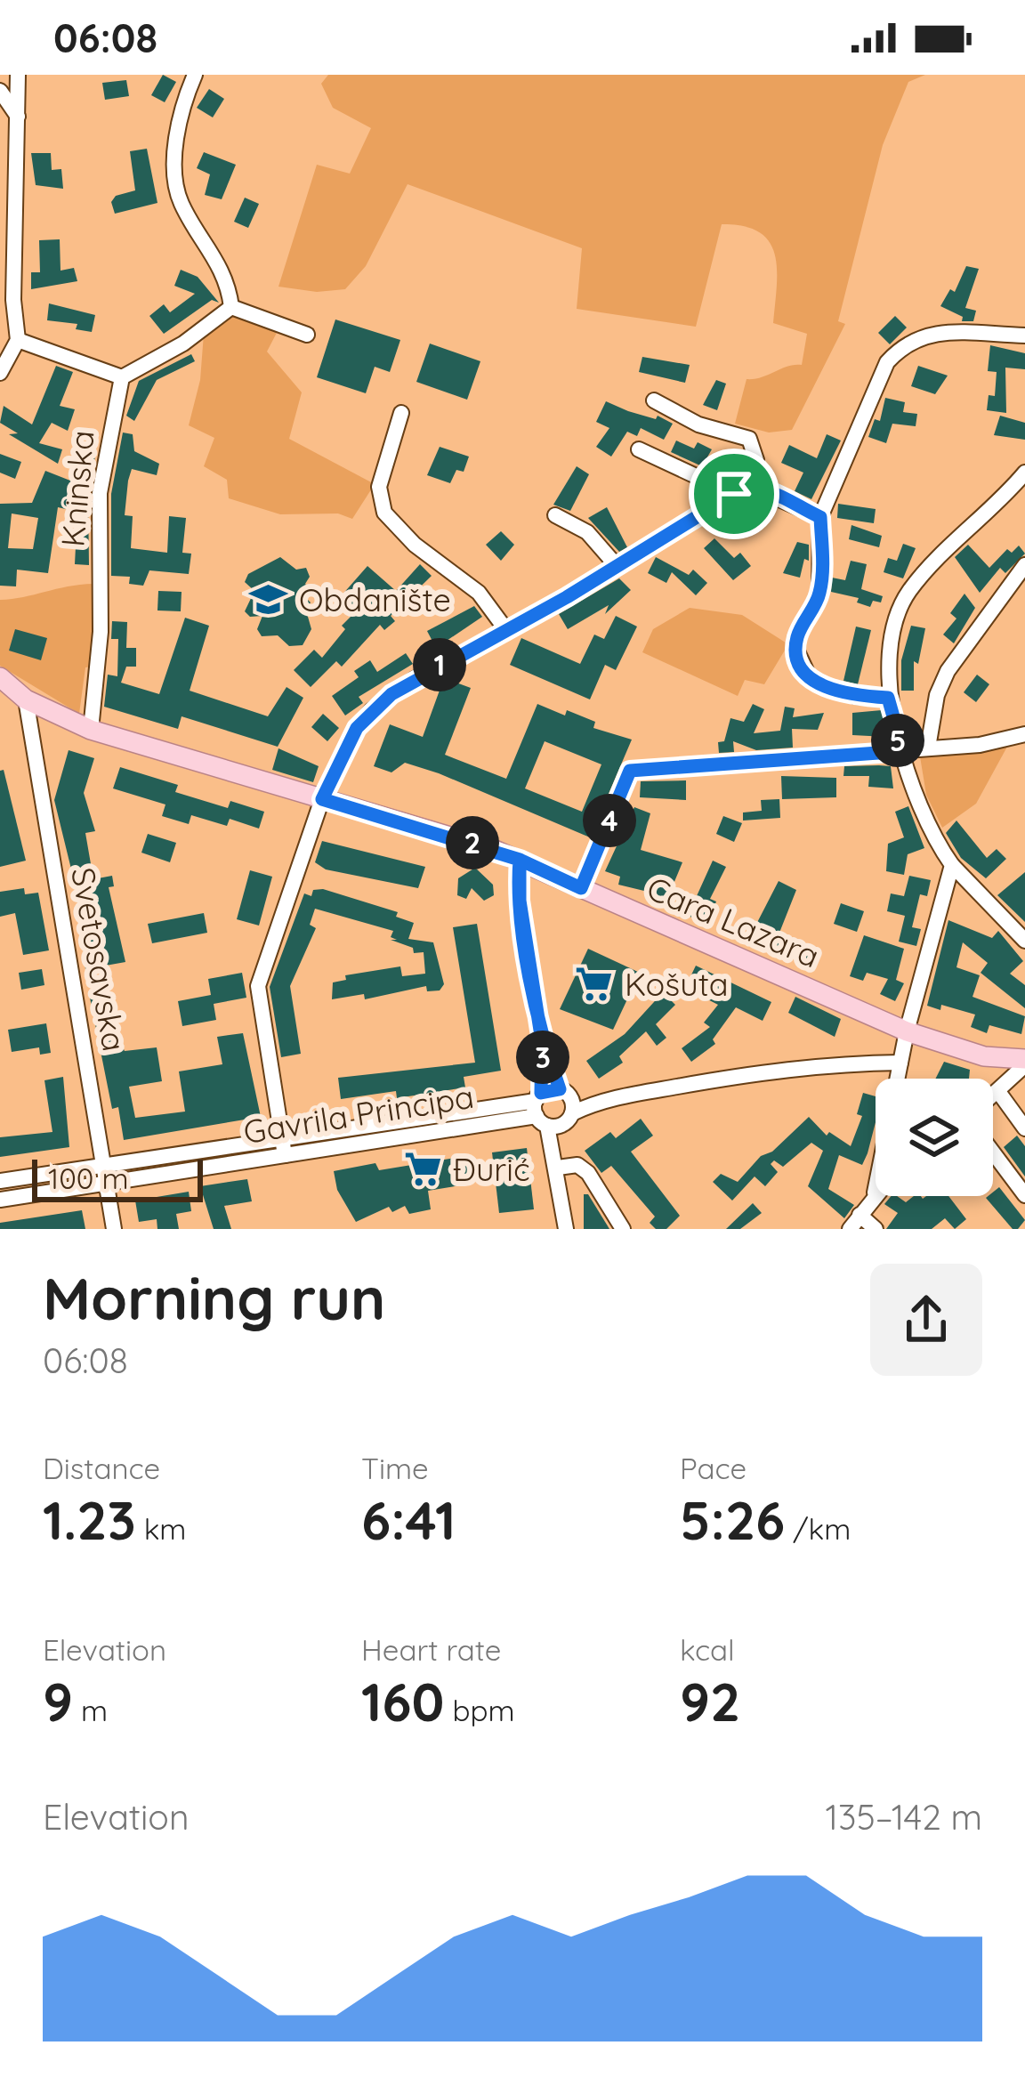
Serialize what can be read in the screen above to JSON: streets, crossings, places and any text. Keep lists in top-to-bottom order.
{
  "streets": {
    "main road": ["Cara Lazara"],
    "street": ["Kninska", "Svetosavska", "Gavrila Principa"]
  },
  "crossings": [
    ["Kninska", "Cara Lazara"],
    ["Cara Lazara", "Svetosavska"],
    ["Svetosavska", "Gavrila Principa"]
  ],
  "places": {
    "school or university": ["Obdanište"],
    "supermarket": ["Košuta", "Đurić"]
  },
  "scale_bar": "100 m",
  "page": {
    "status": "06:08",
    "pins": [
      "1",
      "5",
      "4",
      "2",
      "3"
    ],
    "scale": "100 m",
    "heading": ["Morning run", "06:08"],
    "stats": [
      ["Distance", "1.23 km"],
      ["Time", "6:41"],
      ["Pace", "5:26 /km"],
      ["Elevation", "9 m"],
      ["Heart rate", "160 bpm"],
      ["kcal", "92"]
    ],
    "chart": ["Elevation", "135–142 m"]
  }
}
